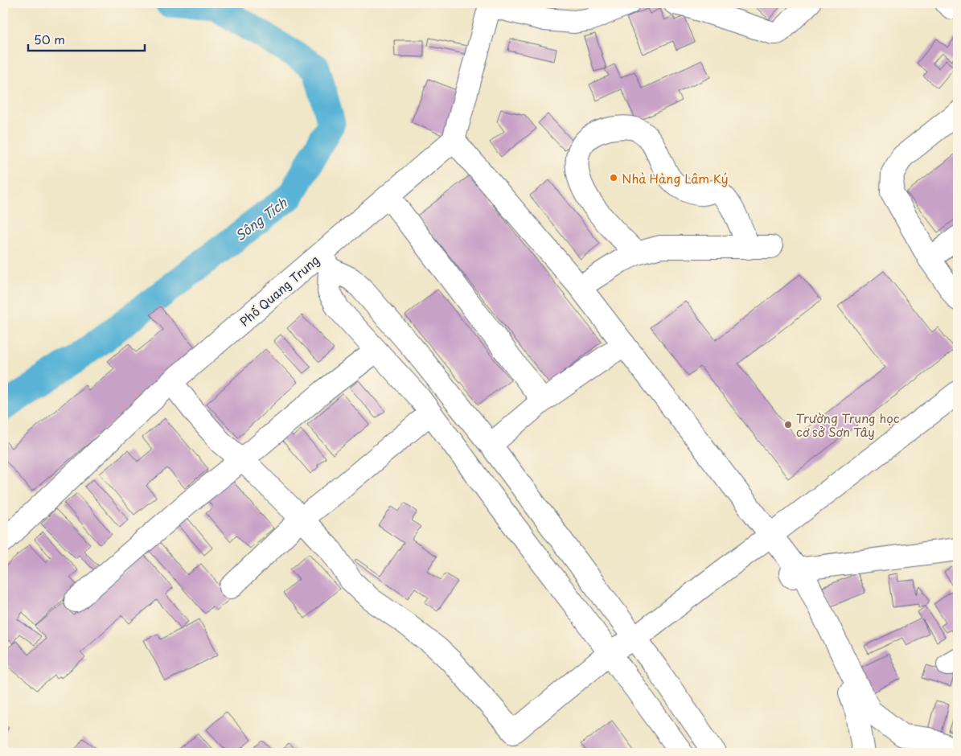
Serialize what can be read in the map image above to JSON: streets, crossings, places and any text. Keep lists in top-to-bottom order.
{
  "streets": {
    "street": ["Phố Quang Trung"]
  },
  "water": ["Sông Tích"],
  "places": ["Nhà Hàng Lâm Ký", "Trường Trung học cơ sở Sơn Tây"],
  "scale_bar": "50 m"
}
